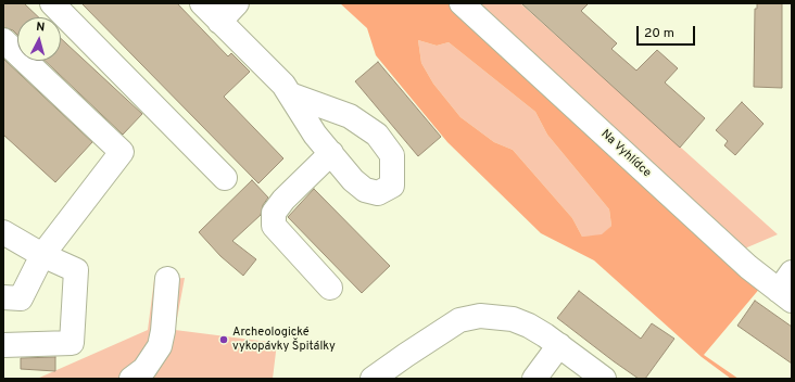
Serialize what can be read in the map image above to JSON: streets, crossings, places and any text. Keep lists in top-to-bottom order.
{
  "streets": {
    "street": ["Na Vyhlídce"]
  },
  "places": ["Archeologické vykopávky Špitálky"],
  "scale_bar": "20 m",
  "north": "top"
}
